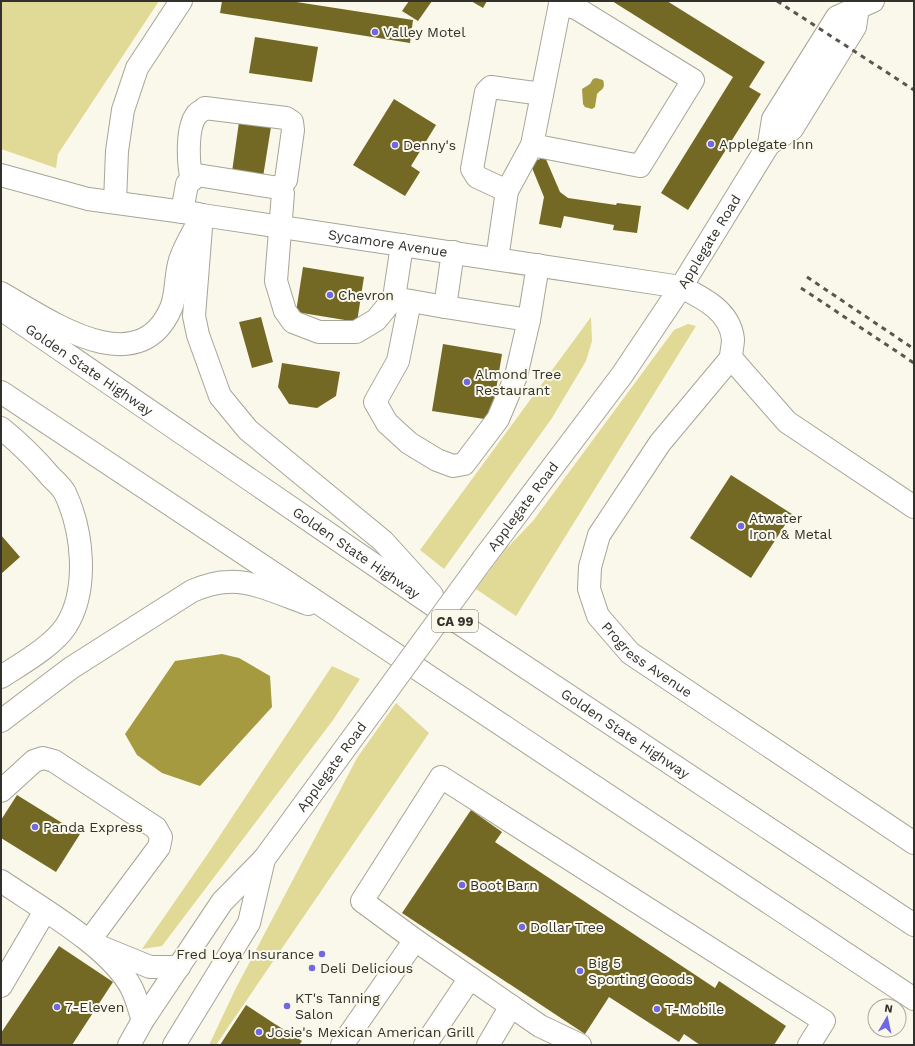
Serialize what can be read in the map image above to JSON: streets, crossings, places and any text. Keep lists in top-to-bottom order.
{
  "streets": {
    "main road": [
      "Applegate Road",
      "Sycamore Avenue",
      "Golden State Highway",
      "CA 99",
      "Progress Avenue"
    ]
  },
  "crossings": [
    ["Applegate Road", "Sycamore Avenue"],
    ["Sycamore Avenue", "Progress Avenue"]
  ],
  "places": [
    "Valley Motel",
    "Applegate Inn",
    "Denny's",
    "Chevron",
    "Almond Tree Restaurant",
    "Atwater Iron & Metal",
    "Panda Express",
    "Boot Barn",
    "Dollar Tree",
    "Fred Loya Insurance",
    "Deli Delicious",
    "Big 5 Sporting Goods",
    "KT's Tanning Salon",
    "7-Eleven",
    "T-Mobile",
    "Josie's Mexican American Grill"
  ],
  "north": "top"
}
